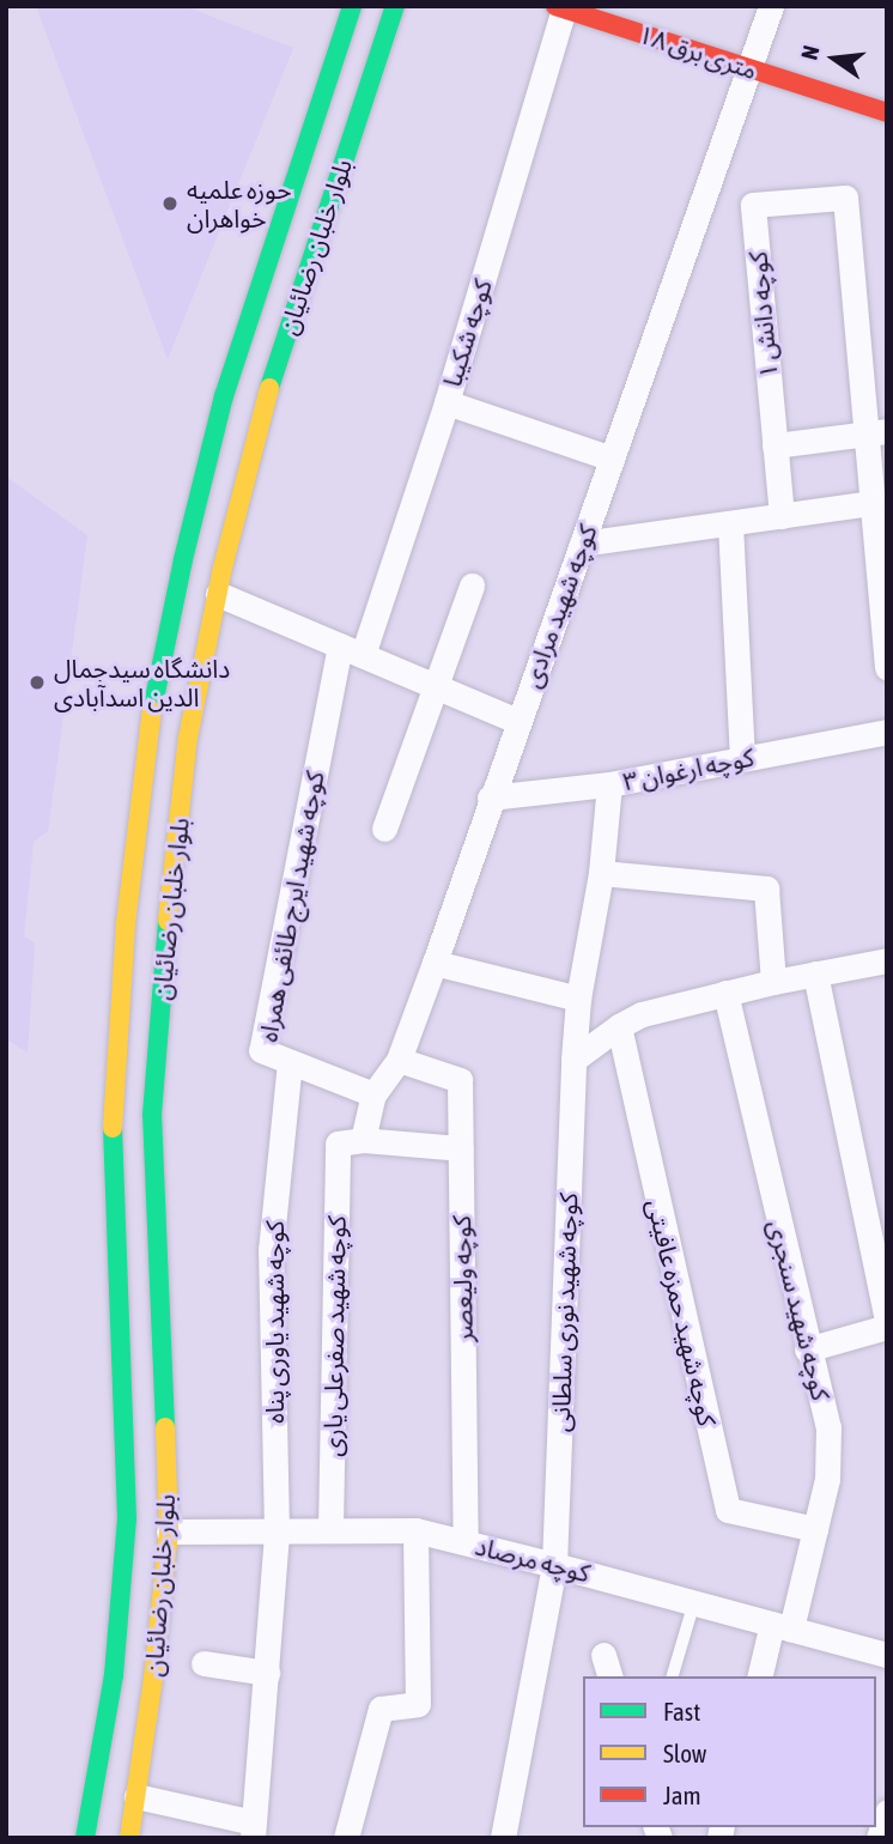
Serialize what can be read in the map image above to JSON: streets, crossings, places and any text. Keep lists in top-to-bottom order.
{
  "streets": {
    "main road": ["۱۸ متری برق", "بلوار خلبان رضائیان"],
    "street": [
      "کوچه دانش ۱",
      "کوچه شکیبا",
      "کوچه شهید مرادی",
      "کوچه ارغوان ۳",
      "کوچه شهید ایرج طائفی همراه",
      "کوچه ولیعصر",
      "کوچه شهید سنجری",
      "کوچه شهید نوری سلطانی",
      "کوچه شهید حمزه عافیتی",
      "کوچه شهید یاوری پناه",
      "کوچه شهید صفرعلی یاری",
      "کوچه مرصاد"
    ]
  },
  "crossings": [
    ["۱۸ متری برق", "کوچه شکیبا"],
    ["۱۸ متری برق", "کوچه شهید مرادی"],
    ["بلوار خلبان رضائیان", "کوچه مرصاد"],
    ["کوچه شکیبا", "کوچه شهید ایرج طائفی همراه"],
    ["کوچه شهید مرادی", "کوچه ارغوان ۳"],
    ["کوچه شهید مرادی", "کوچه شهید ایرج طائفی همراه"],
    ["کوچه شهید مرادی", "کوچه ولیعصر"],
    ["کوچه شهید مرادی", "کوچه شهید صفرعلی یاری"],
    ["کوچه ارغوان ۳", "کوچه شهید نوری سلطانی"],
    ["کوچه شهید ایرج طائفی همراه", "کوچه شهید یاوری پناه"],
    ["کوچه ولیعصر", "کوچه مرصاد"],
    ["کوچه شهید سنجری", "کوچه شهید حمزه عافیتی"],
    ["کوچه شهید سنجری", "کوچه مرصاد"],
    ["کوچه شهید نوری سلطانی", "کوچه مرصاد"],
    ["کوچه شهید یاوری پناه", "کوچه مرصاد"],
    ["کوچه شهید صفرعلی یاری", "کوچه مرصاد"]
  ],
  "places": ["حوزه علمیه خواهران", "دانشگاه سیدجمال الدین اسدآبادی"],
  "legend": ["Fast", "Slow", "Jam"],
  "north": "left"
}
